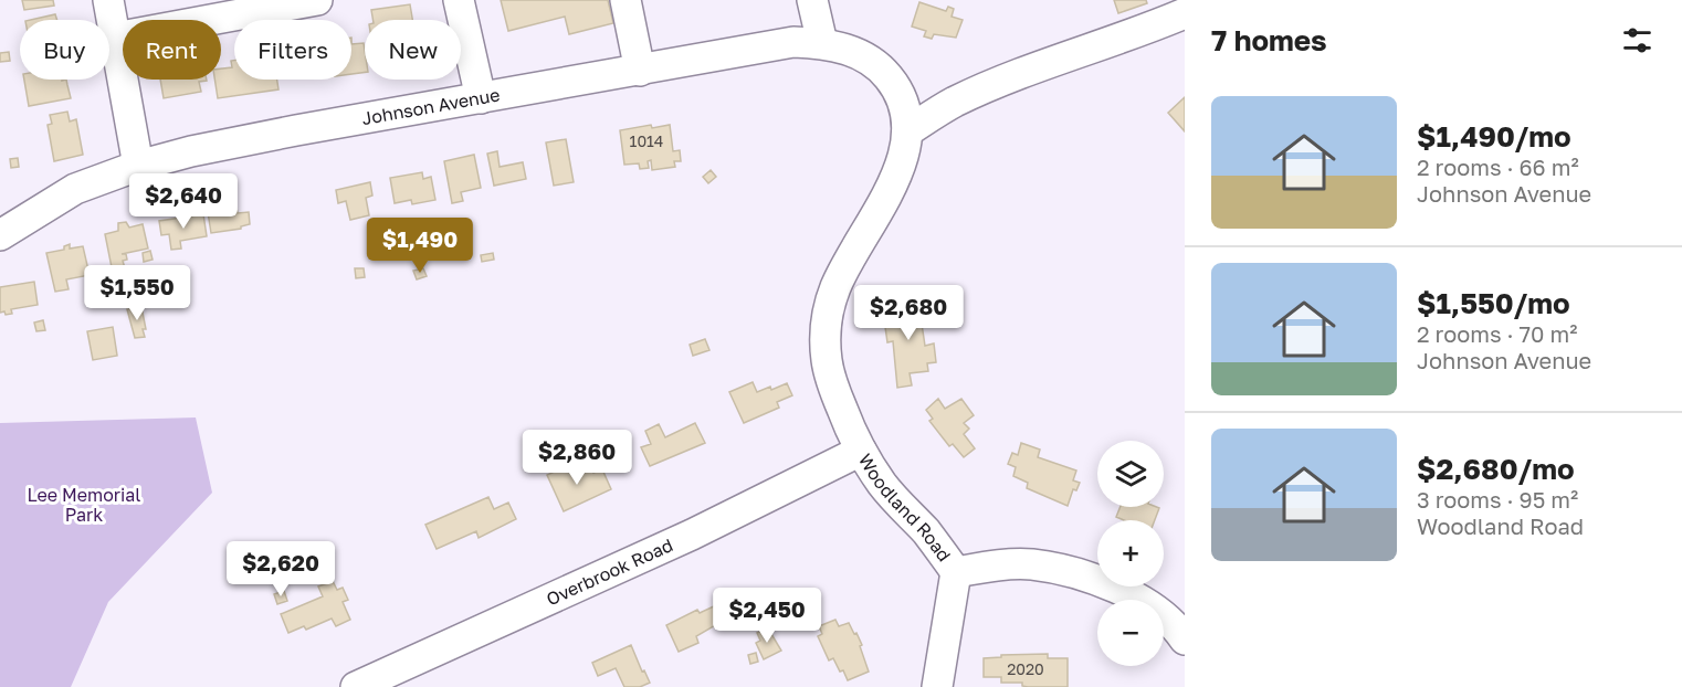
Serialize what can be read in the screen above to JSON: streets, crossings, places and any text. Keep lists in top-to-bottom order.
{
  "streets": {
    "street": ["Johnson Avenue", "Woodland Road", "Overbrook Road"]
  },
  "crossings": [
    ["Johnson Avenue", "Woodland Road"],
    ["Woodland Road", "Overbrook Road"]
  ],
  "parks": ["Lee Memorial Park"],
  "house_numbers": ["1014", "2020"],
  "page": {
    "heading": "7 homes",
    "chip": [
      "Buy",
      "Rent",
      "Filters",
      "New"
    ],
    "list": [
      {
        "name": "$1,490/mo",
        "note": "2 rooms · 66 m² · Johnson Avenue"
      },
      {
        "name": "$1,550/mo",
        "note": "2 rooms · 70 m² · Johnson Avenue"
      },
      {
        "name": "$2,680/mo",
        "note": "3 rooms · 95 m² · Woodland Road"
      }
    ],
    "price": [
      "$2,640",
      "$1,490",
      "$1,550",
      "$2,680",
      "$2,860",
      "$2,620",
      "$2,450"
    ],
    "map_buttons": ["+", "−"]
  }
}
